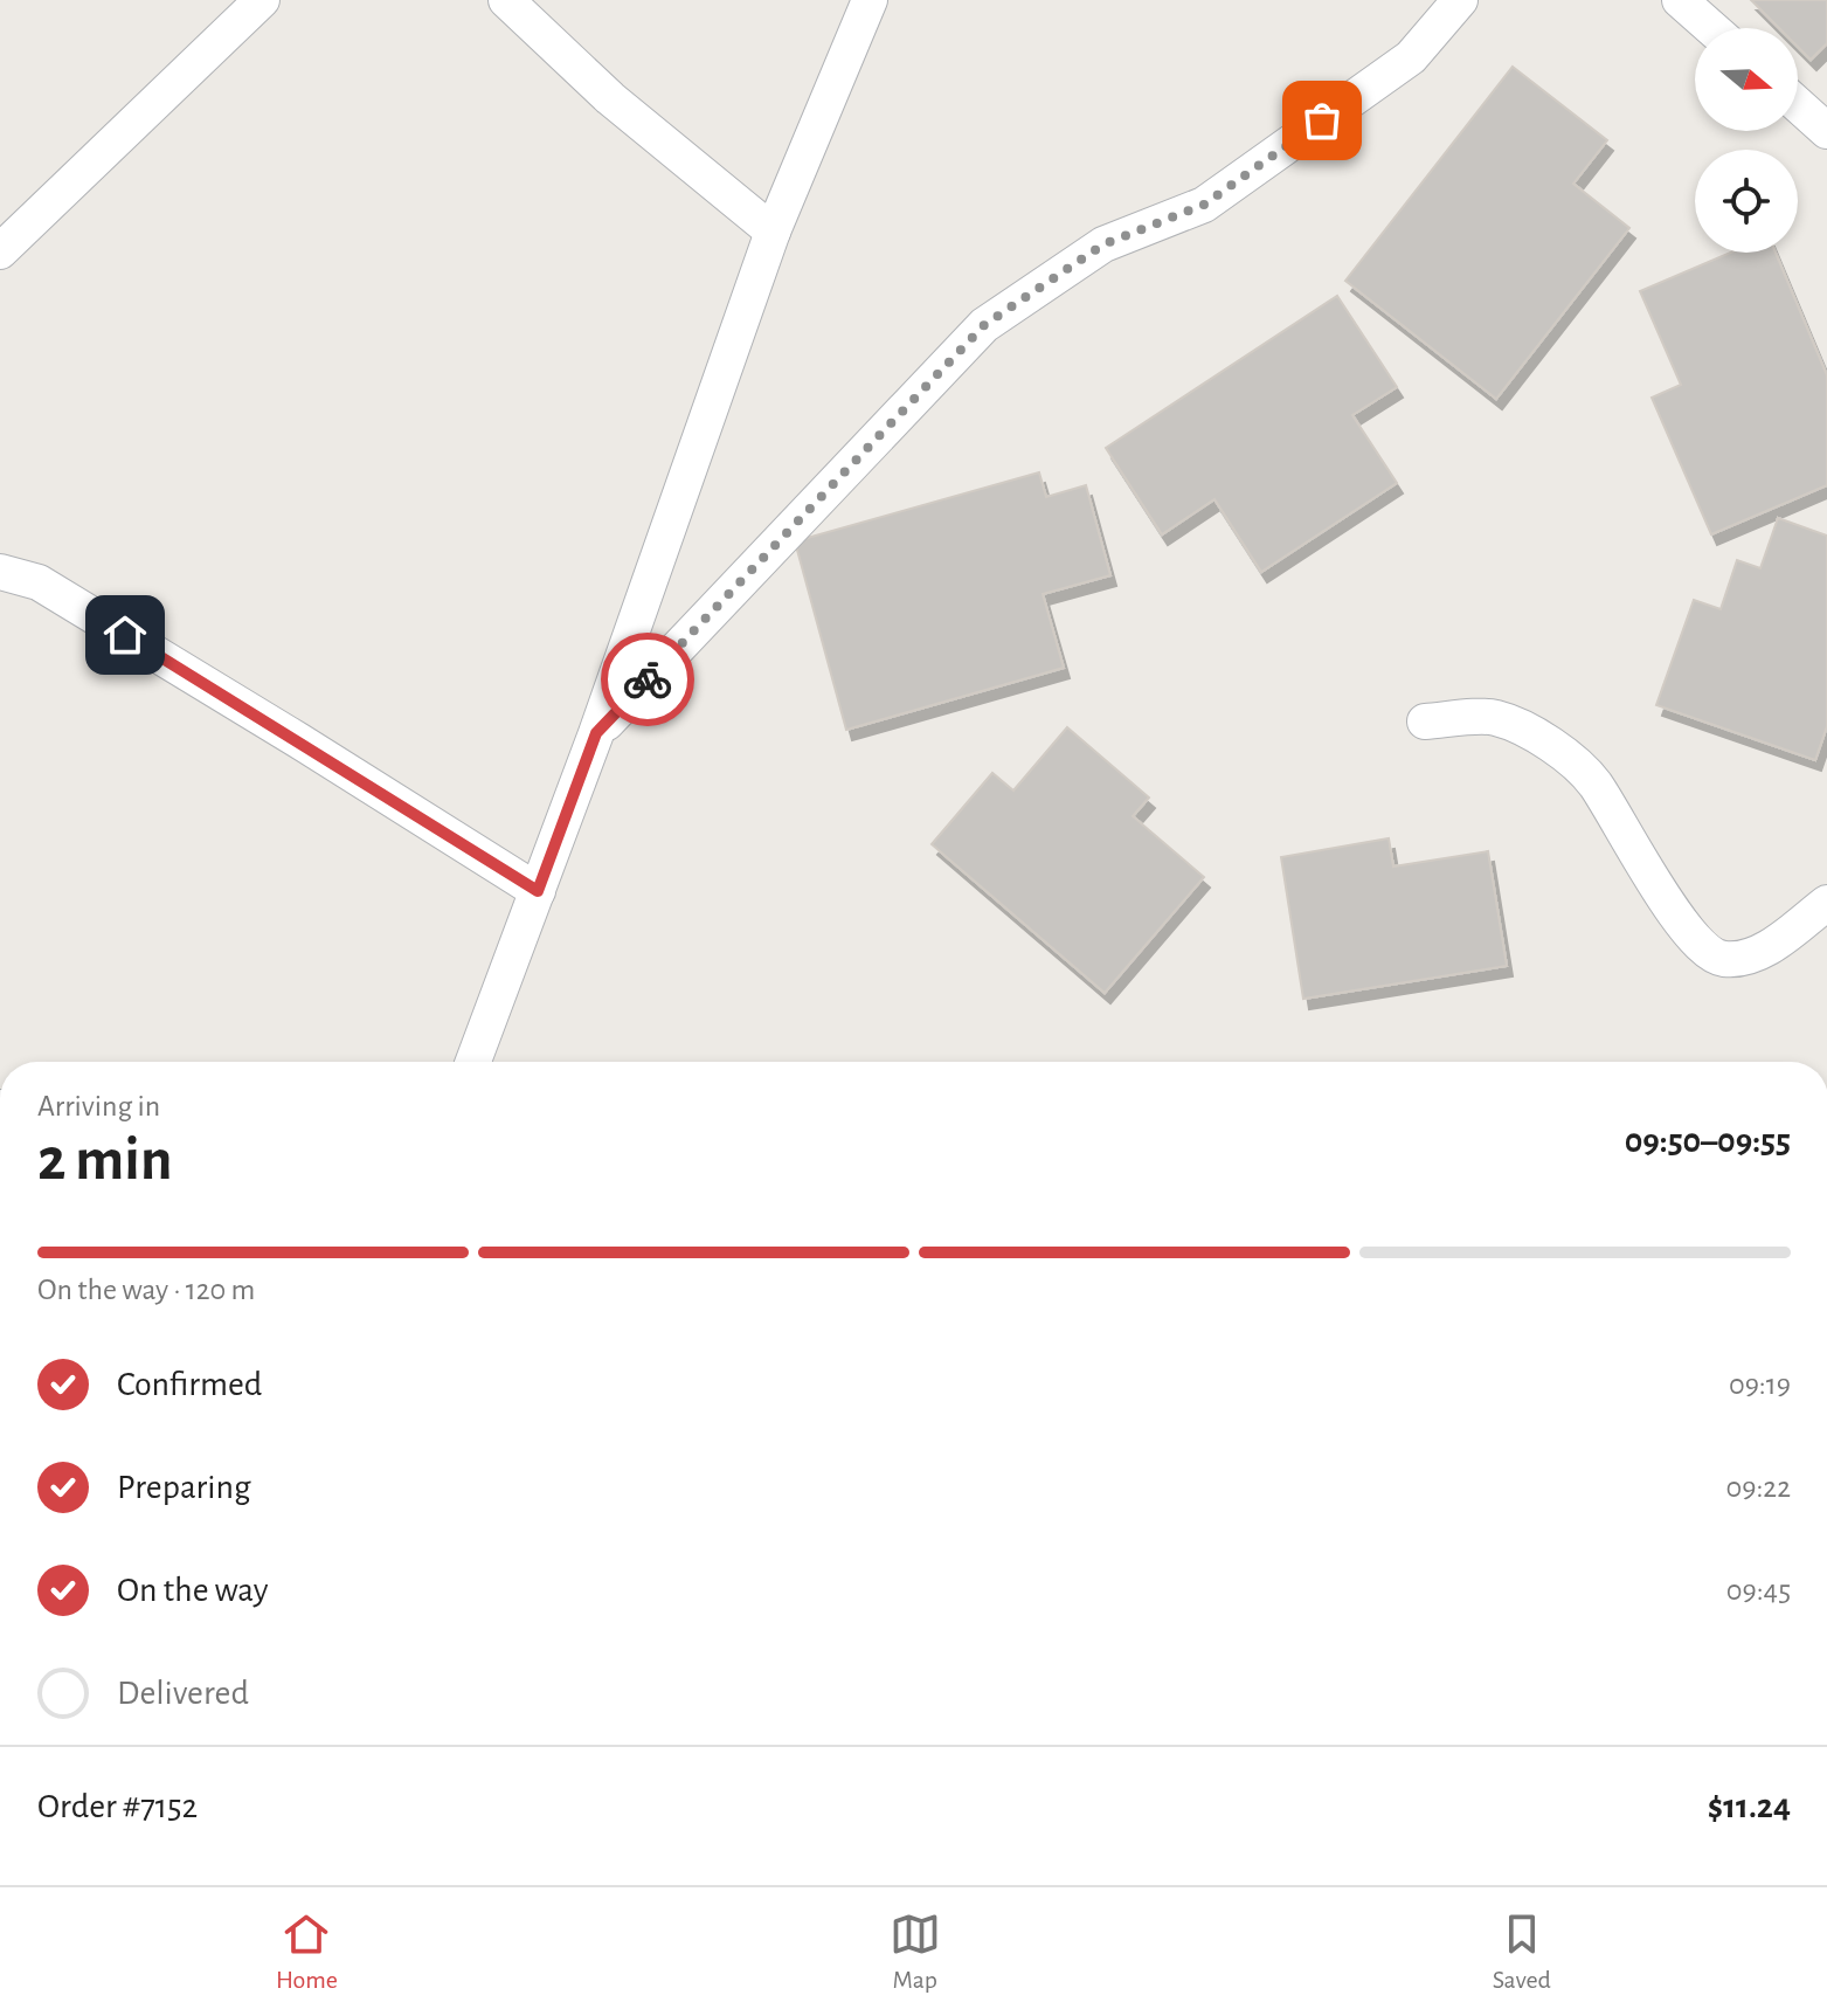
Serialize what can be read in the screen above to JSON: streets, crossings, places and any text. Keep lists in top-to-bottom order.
{
  "north": "right",
  "page": {
    "heading": ["2 min", "Arriving in", "09:50–09:55"],
    "panel": ["Order #7152", "$11.24"],
    "bar": "On the way · 120 m",
    "list": [
      ["Confirmed", "09:19"],
      ["Preparing", "09:22"],
      ["On the way", "09:45"],
      "Delivered"
    ],
    "tabs": ["Home", "Map", "Saved"]
  }
}
